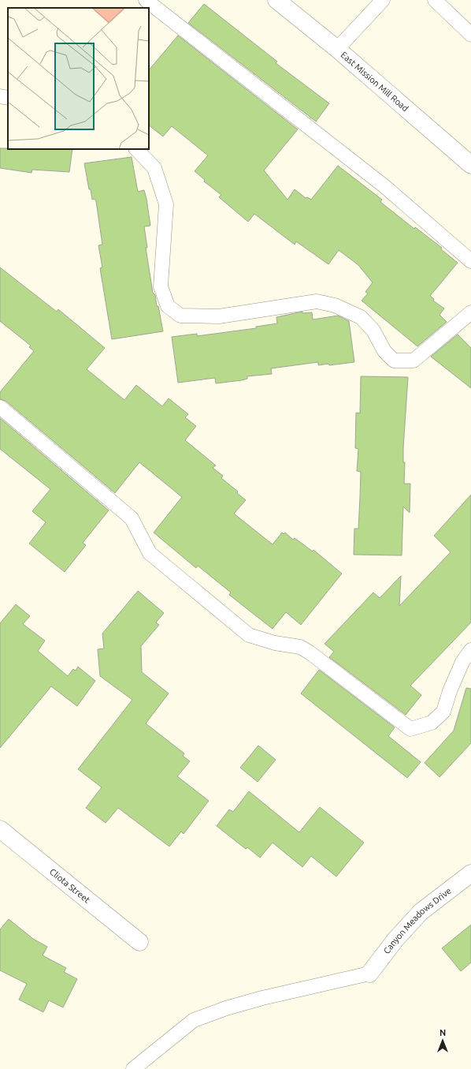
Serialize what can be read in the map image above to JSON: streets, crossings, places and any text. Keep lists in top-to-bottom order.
{
  "streets": {
    "street": ["East Mission Mill Road", "Cliota Street", "Canyon Meadows Drive"]
  },
  "north": "top"
}
